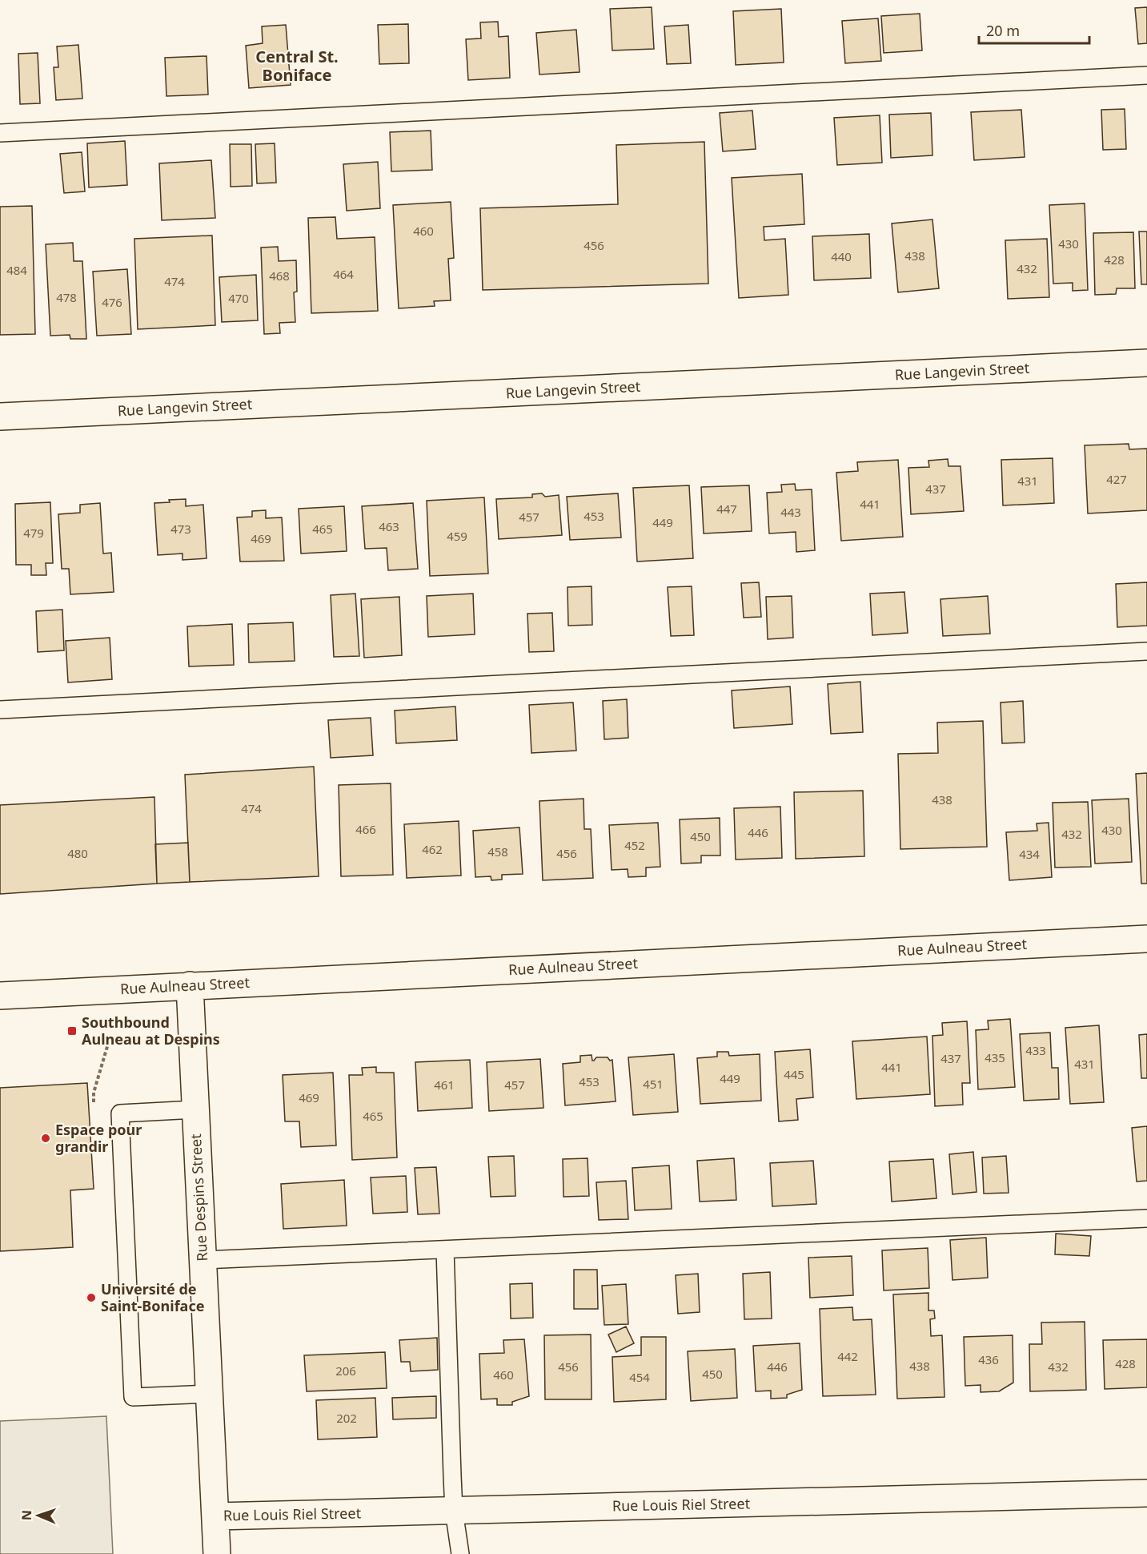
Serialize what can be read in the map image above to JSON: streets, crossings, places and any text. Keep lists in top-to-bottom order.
{
  "streets": {
    "street": [
      "Rue Langevin Street",
      "Rue Aulneau Street",
      "Rue Despins Street",
      "Rue Louis Riel Street"
    ]
  },
  "crossings": [
    ["Rue Aulneau Street", "Rue Despins Street"],
    ["Rue Despins Street", "Rue Louis Riel Street"]
  ],
  "districts": ["Central St. Boniface"],
  "places": {
    "transit": ["Southbound Aulneau at Despins"],
    "other": ["Espace pour grandir", "Université de Saint-Boniface"]
  },
  "house_numbers": [
    "460",
    "430",
    "456",
    "438",
    "440",
    "428",
    "432",
    "484",
    "464",
    "468",
    "474",
    "478",
    "470",
    "476",
    "427",
    "431",
    "437",
    "441",
    "447",
    "443",
    "453",
    "457",
    "449",
    "463",
    "473",
    "465",
    "479",
    "459",
    "469",
    "438",
    "474",
    "466",
    "430",
    "446",
    "432",
    "450",
    "452",
    "462",
    "458",
    "480",
    "456",
    "434",
    "433",
    "435",
    "437",
    "431",
    "441",
    "445",
    "449",
    "453",
    "451",
    "461",
    "457",
    "469",
    "465",
    "442",
    "436",
    "428",
    "438",
    "456",
    "446",
    "432",
    "206",
    "450",
    "460",
    "454",
    "202"
  ],
  "scale_bar": "20 m",
  "north": "left"
}
